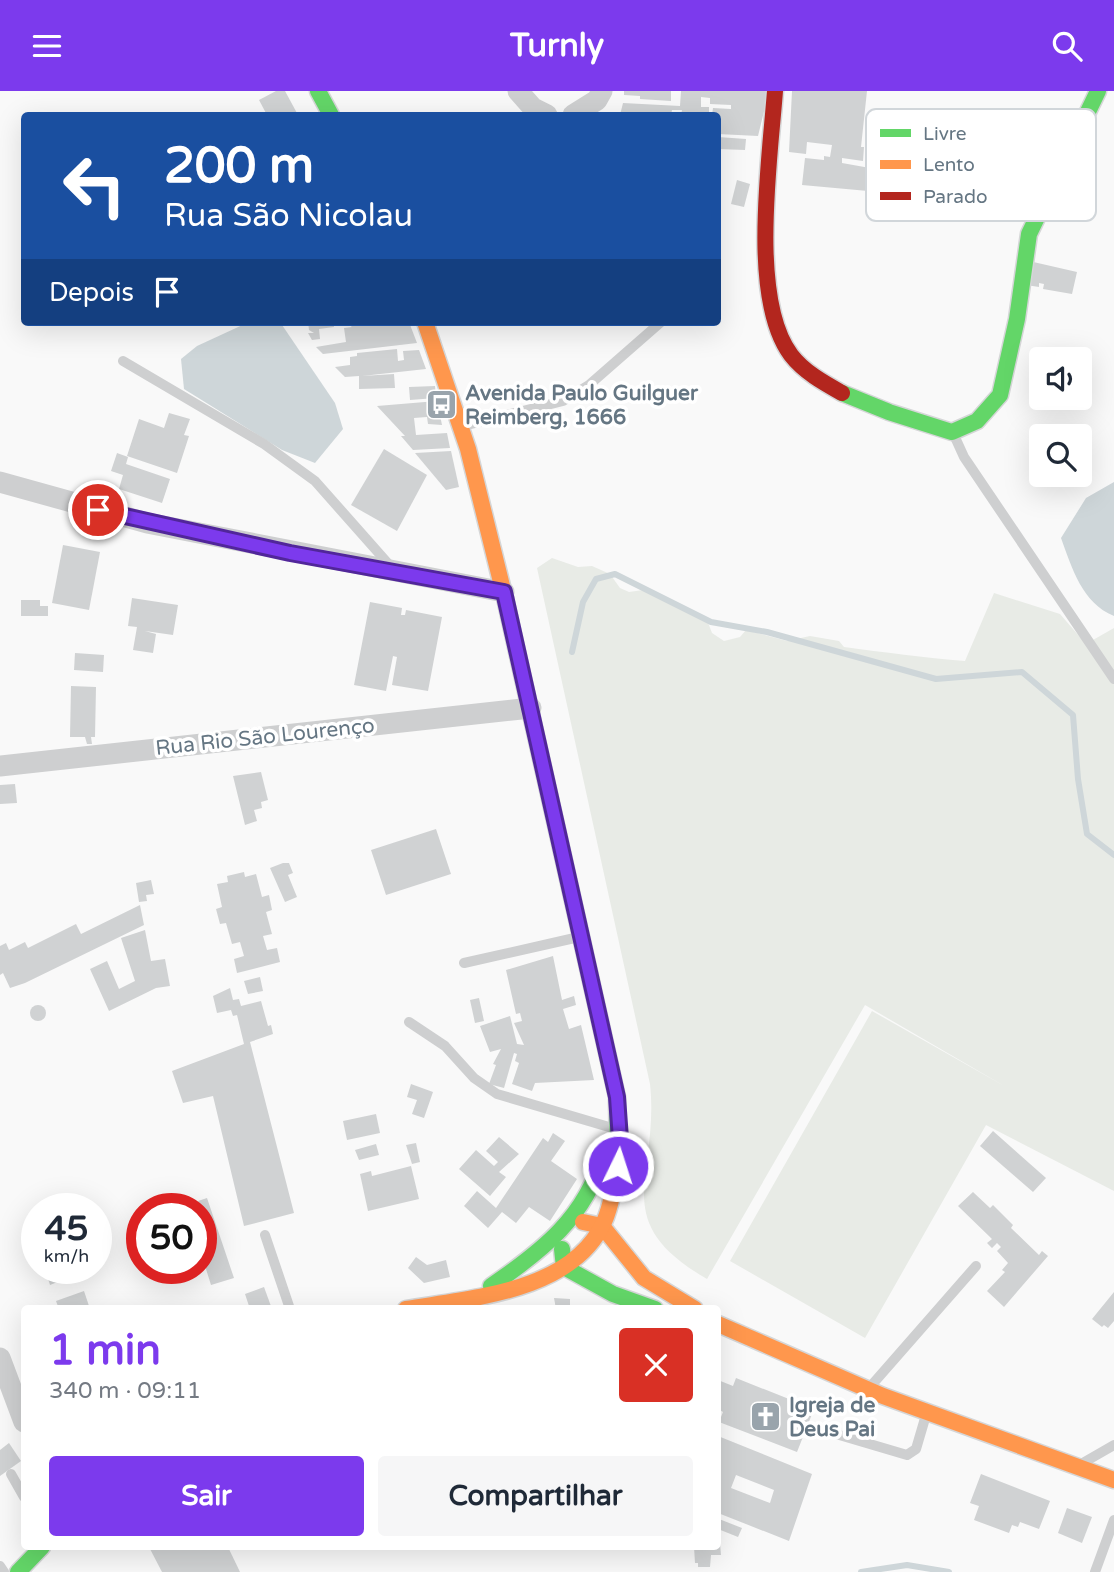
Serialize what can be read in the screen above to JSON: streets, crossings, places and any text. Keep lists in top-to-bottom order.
{
  "streets": {
    "street": ["Rua Rio São Lourenço"]
  },
  "places": {
    "bus stop": ["Avenida Paulo Guilguer Reimberg, 1666"],
    "church": ["Igreja de Deus Pai"]
  },
  "legend": ["Livre", "Lento", "Parado"],
  "page": {
    "header": "Turnly",
    "turn": ["200 m", "Rua São Nicolau"],
    "then": "Depois",
    "speed": "45 km/h",
    "limit": "50",
    "heading": ["1 min", "340 m · 09:11"],
    "buttons": ["Sair", "Compartilhar"]
  }
}
